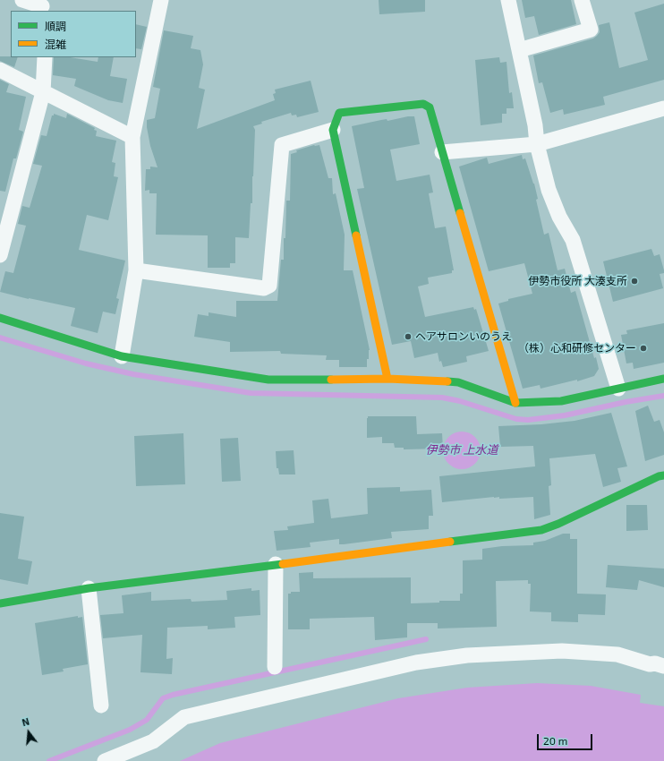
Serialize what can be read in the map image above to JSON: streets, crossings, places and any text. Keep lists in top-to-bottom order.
{
  "water": ["伊勢市 上水道"],
  "places": ["伊勢市役所 大湊支所", "ヘアサロンいのうえ", "（株）心和研修センター"],
  "legend": ["順調", "混雑"],
  "scale_bar": "20 m",
  "north": "top"
}
